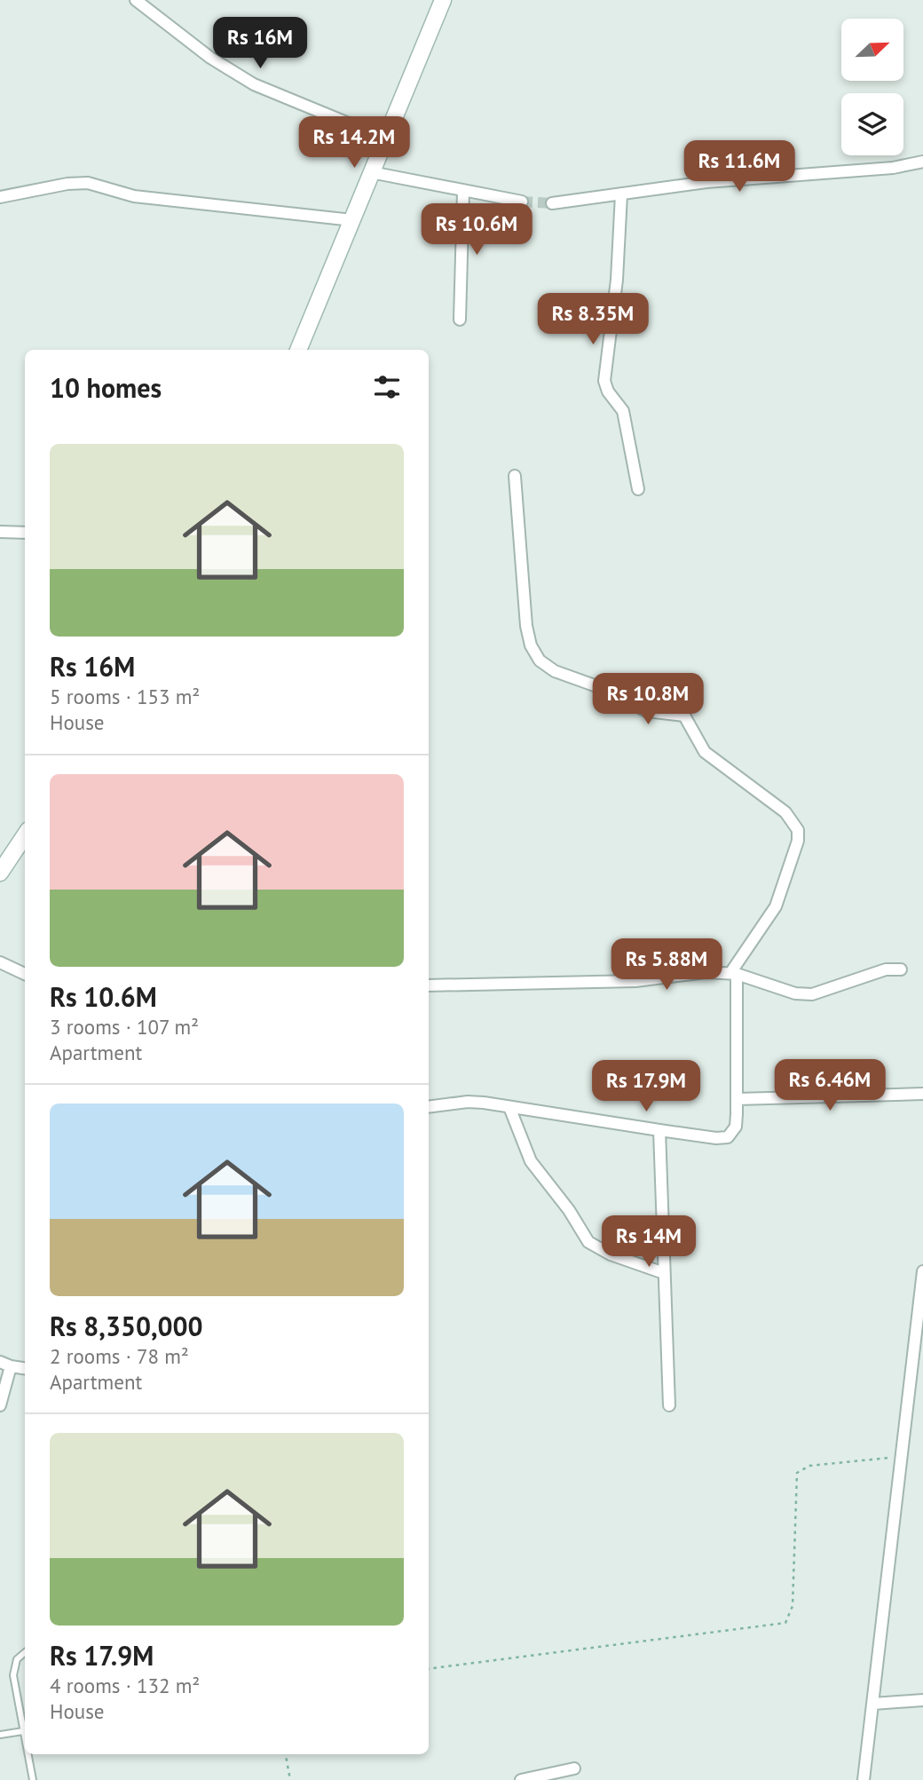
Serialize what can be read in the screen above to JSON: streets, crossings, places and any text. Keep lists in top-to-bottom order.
{
  "north": "top right",
  "page": {
    "price": [
      "Rs 16M",
      "Rs 14.2M",
      "Rs 11.6M",
      "Rs 10.6M",
      "Rs 8.35M",
      "Rs 10.8M",
      "Rs 5.88M",
      "Rs 6.46M",
      "Rs 17.9M",
      "Rs 14M"
    ],
    "heading": "10 homes",
    "list": [
      {
        "name": "Rs 16M",
        "note": "5 rooms · 153 m² · House"
      },
      {
        "name": "Rs 10.6M",
        "note": "3 rooms · 107 m² · Apartment"
      },
      {
        "name": "Rs 8,350,000",
        "note": "2 rooms · 78 m² · Apartment"
      },
      {
        "name": "Rs 17.9M",
        "note": "4 rooms · 132 m² · House"
      }
    ]
  }
}
